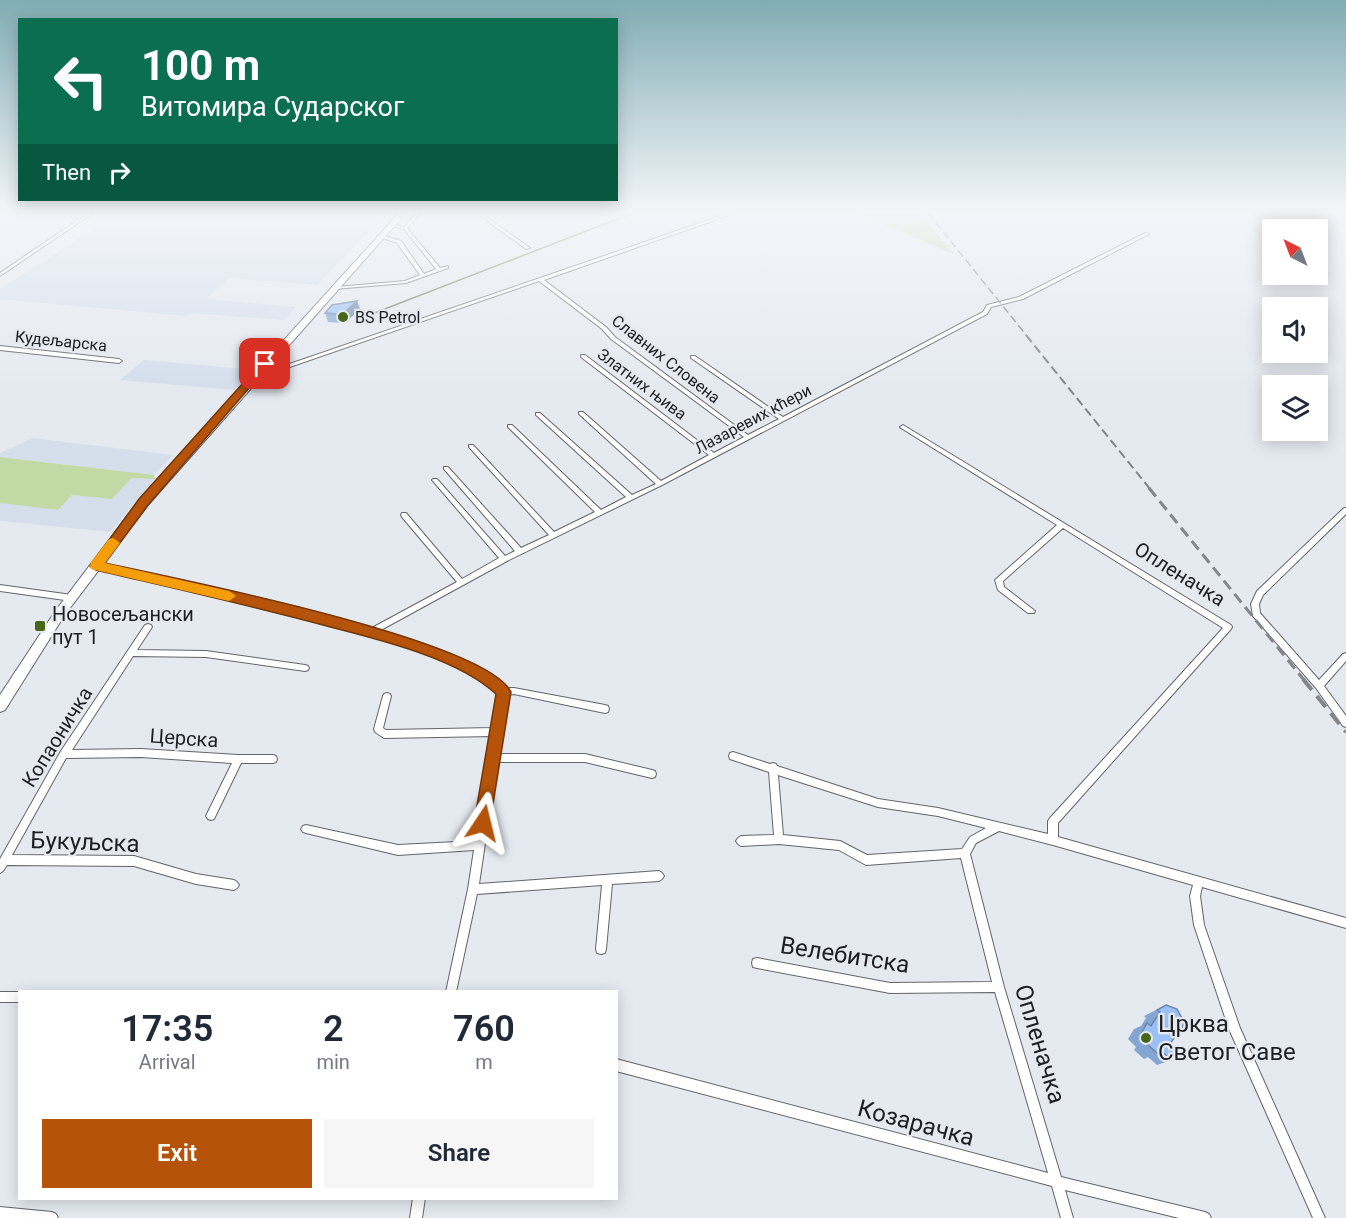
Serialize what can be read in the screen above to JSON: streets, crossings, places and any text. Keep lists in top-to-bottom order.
{
  "streets": {
    "street": [
      "Кудељарска",
      "Славних Словена",
      "Златних њива",
      "Лазаревих кћери",
      "Опленачка",
      "Копаоничка",
      "Церска",
      "Букуљска",
      "Велебитска",
      "Козарачка"
    ]
  },
  "crossings": [
    ["Славних Словена", "Лазаревих кћери"],
    ["Златних њива", "Лазаревих кћери"],
    ["Опленачка", "Велебитска"],
    ["Опленачка", "Козарачка"],
    ["Копаоничка", "Церска"],
    ["Копаоничка", "Букуљска"]
  ],
  "places": {
    "other": ["BS Petrol", "Црква Светог Саве"],
    "transit": ["Новосељански пут 1"]
  },
  "north": "top left",
  "page": {
    "turn": ["100 m", "Витомира Сударског"],
    "then": "Then",
    "eta": [
      "17:35",
      "Arrival",
      "2",
      "min",
      "760",
      "m"
    ],
    "buttons": ["Exit", "Share"]
  }
}
